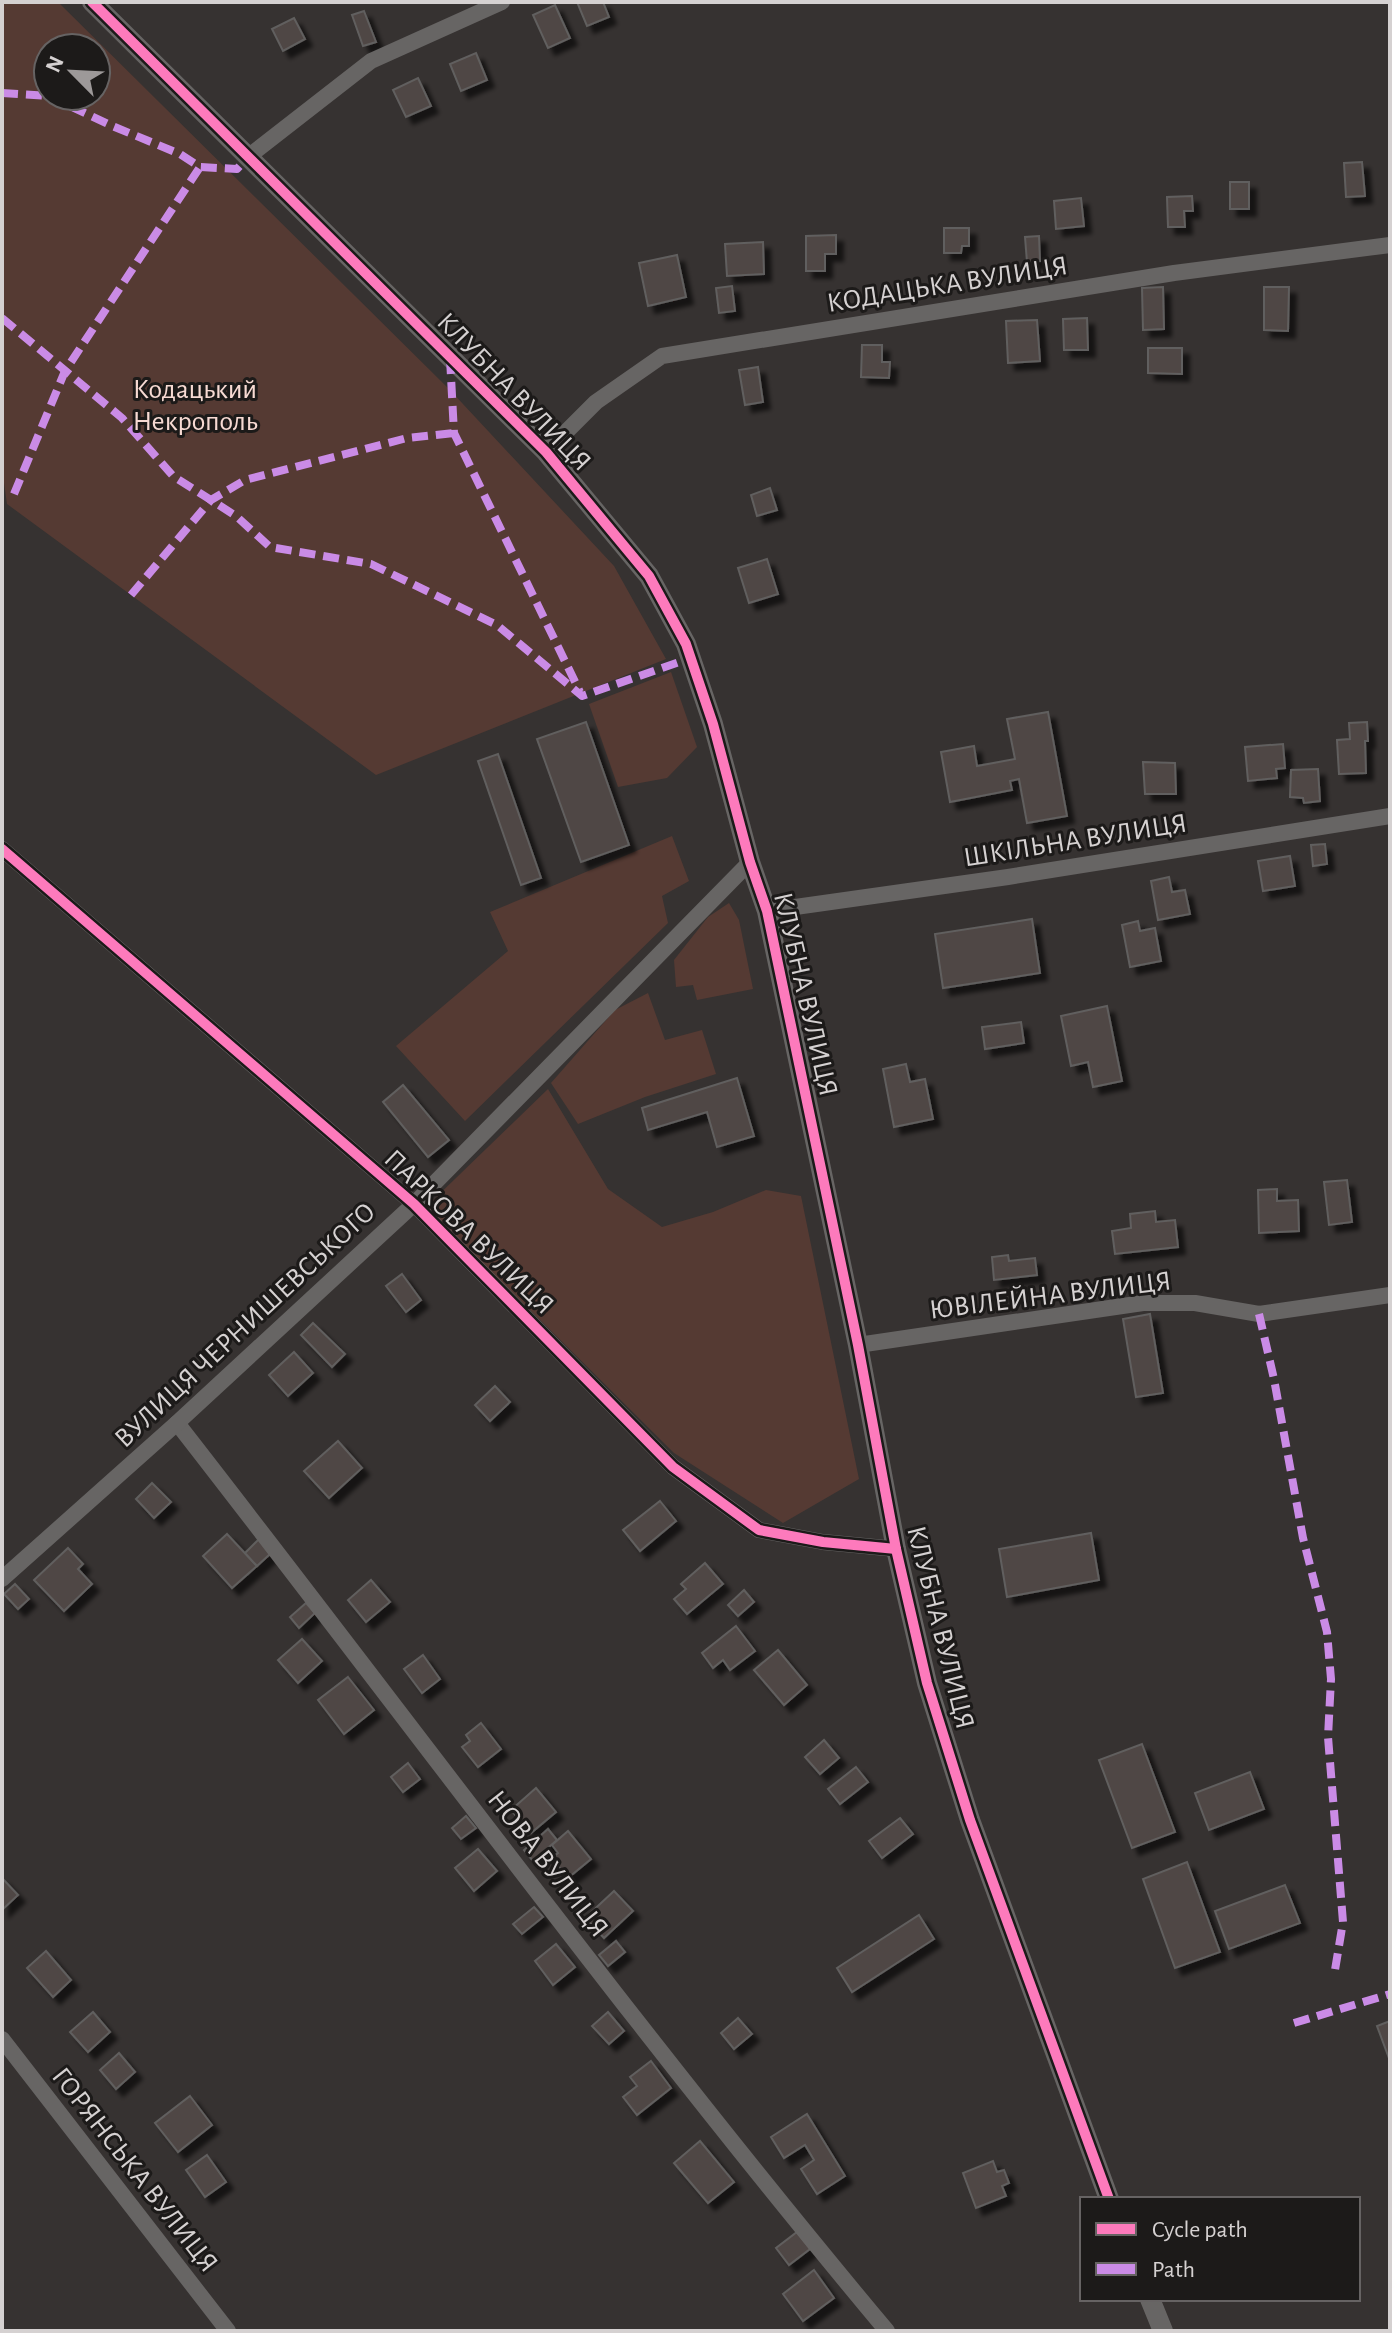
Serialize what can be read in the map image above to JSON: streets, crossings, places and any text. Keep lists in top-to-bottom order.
{
  "streets": {
    "street": [
      "КОДАЦЬКА ВУЛИЦЯ",
      "КЛУБНА ВУЛИЦЯ",
      "ШКІЛЬНА ВУЛИЦЯ",
      "ПАРКОВА ВУЛИЦЯ",
      "ЮВІЛЕЙНА ВУЛИЦЯ",
      "ВУЛИЦЯ ЧЕРНИШЕВСЬКОГО",
      "НОВА ВУЛИЦЯ",
      "ГОРЯНСЬКА ВУЛИЦЯ"
    ]
  },
  "crossings": [
    ["КОДАЦЬКА ВУЛИЦЯ", "КЛУБНА ВУЛИЦЯ"],
    ["КЛУБНА ВУЛИЦЯ", "ШКІЛЬНА ВУЛИЦЯ"],
    ["КЛУБНА ВУЛИЦЯ", "ПАРКОВА ВУЛИЦЯ"],
    ["КЛУБНА ВУЛИЦЯ", "ЮВІЛЕЙНА ВУЛИЦЯ"],
    ["КЛУБНА ВУЛИЦЯ", "ВУЛИЦЯ ЧЕРНИШЕВСЬКОГО"],
    ["ПАРКОВА ВУЛИЦЯ", "ВУЛИЦЯ ЧЕРНИШЕВСЬКОГО"],
    ["ВУЛИЦЯ ЧЕРНИШЕВСЬКОГО", "НОВА ВУЛИЦЯ"]
  ],
  "parks": ["Кодацький Некрополь"],
  "legend": ["Cycle path", "Path"],
  "north": "top left"
}
